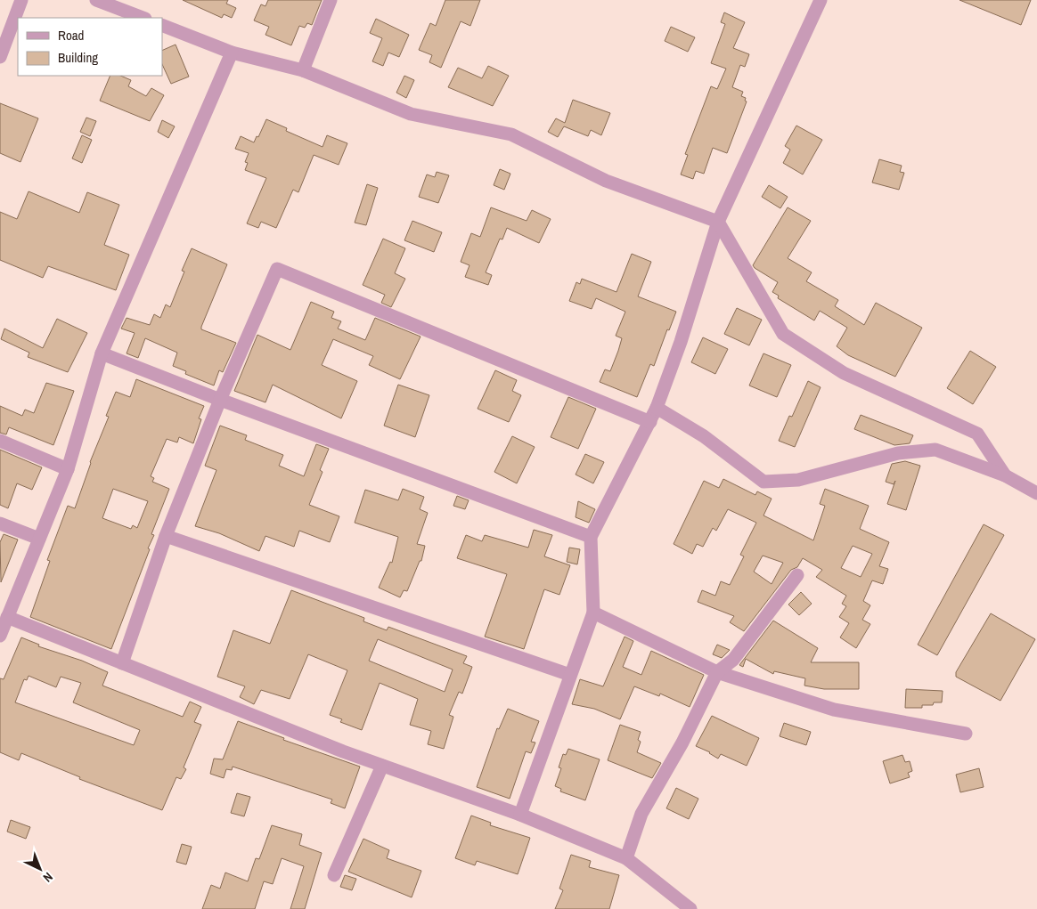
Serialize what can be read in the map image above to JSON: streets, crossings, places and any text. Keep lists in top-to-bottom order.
{
  "legend": ["Road", "Building"],
  "north": "bottom right"
}
